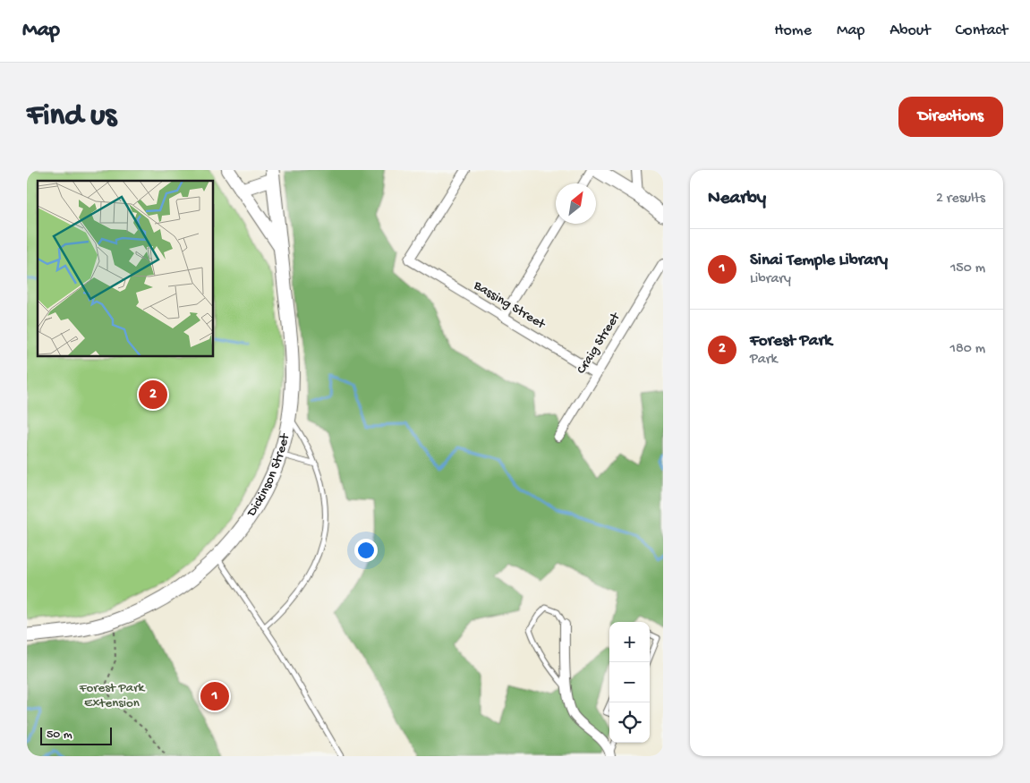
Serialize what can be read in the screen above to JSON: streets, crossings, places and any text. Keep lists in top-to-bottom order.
{
  "streets": {
    "main road": ["Dickinson Street"],
    "street": ["Bassing Street", "Craig Street"]
  },
  "crossings": [
    ["Bassing Street", "Craig Street"]
  ],
  "parks": ["Forest Park Extension"],
  "scale_bar": "50 m",
  "north": "top right",
  "page": {
    "header": "Map",
    "nav": [
      "Home",
      "Map",
      "About",
      "Contact"
    ],
    "buttons": "Directions",
    "title": "Find us",
    "heading": ["Nearby", "2 results"],
    "list": [
      {
        "mark": "1",
        "name": "Sinai Temple Library",
        "note": "Library",
        "value": "150 m"
      },
      {
        "mark": "2",
        "name": "Forest Park",
        "note": "Park",
        "value": "180 m"
      }
    ],
    "pins": ["2", "1"],
    "map_buttons": ["+", "−"],
    "scale": "50 m"
  }
}
